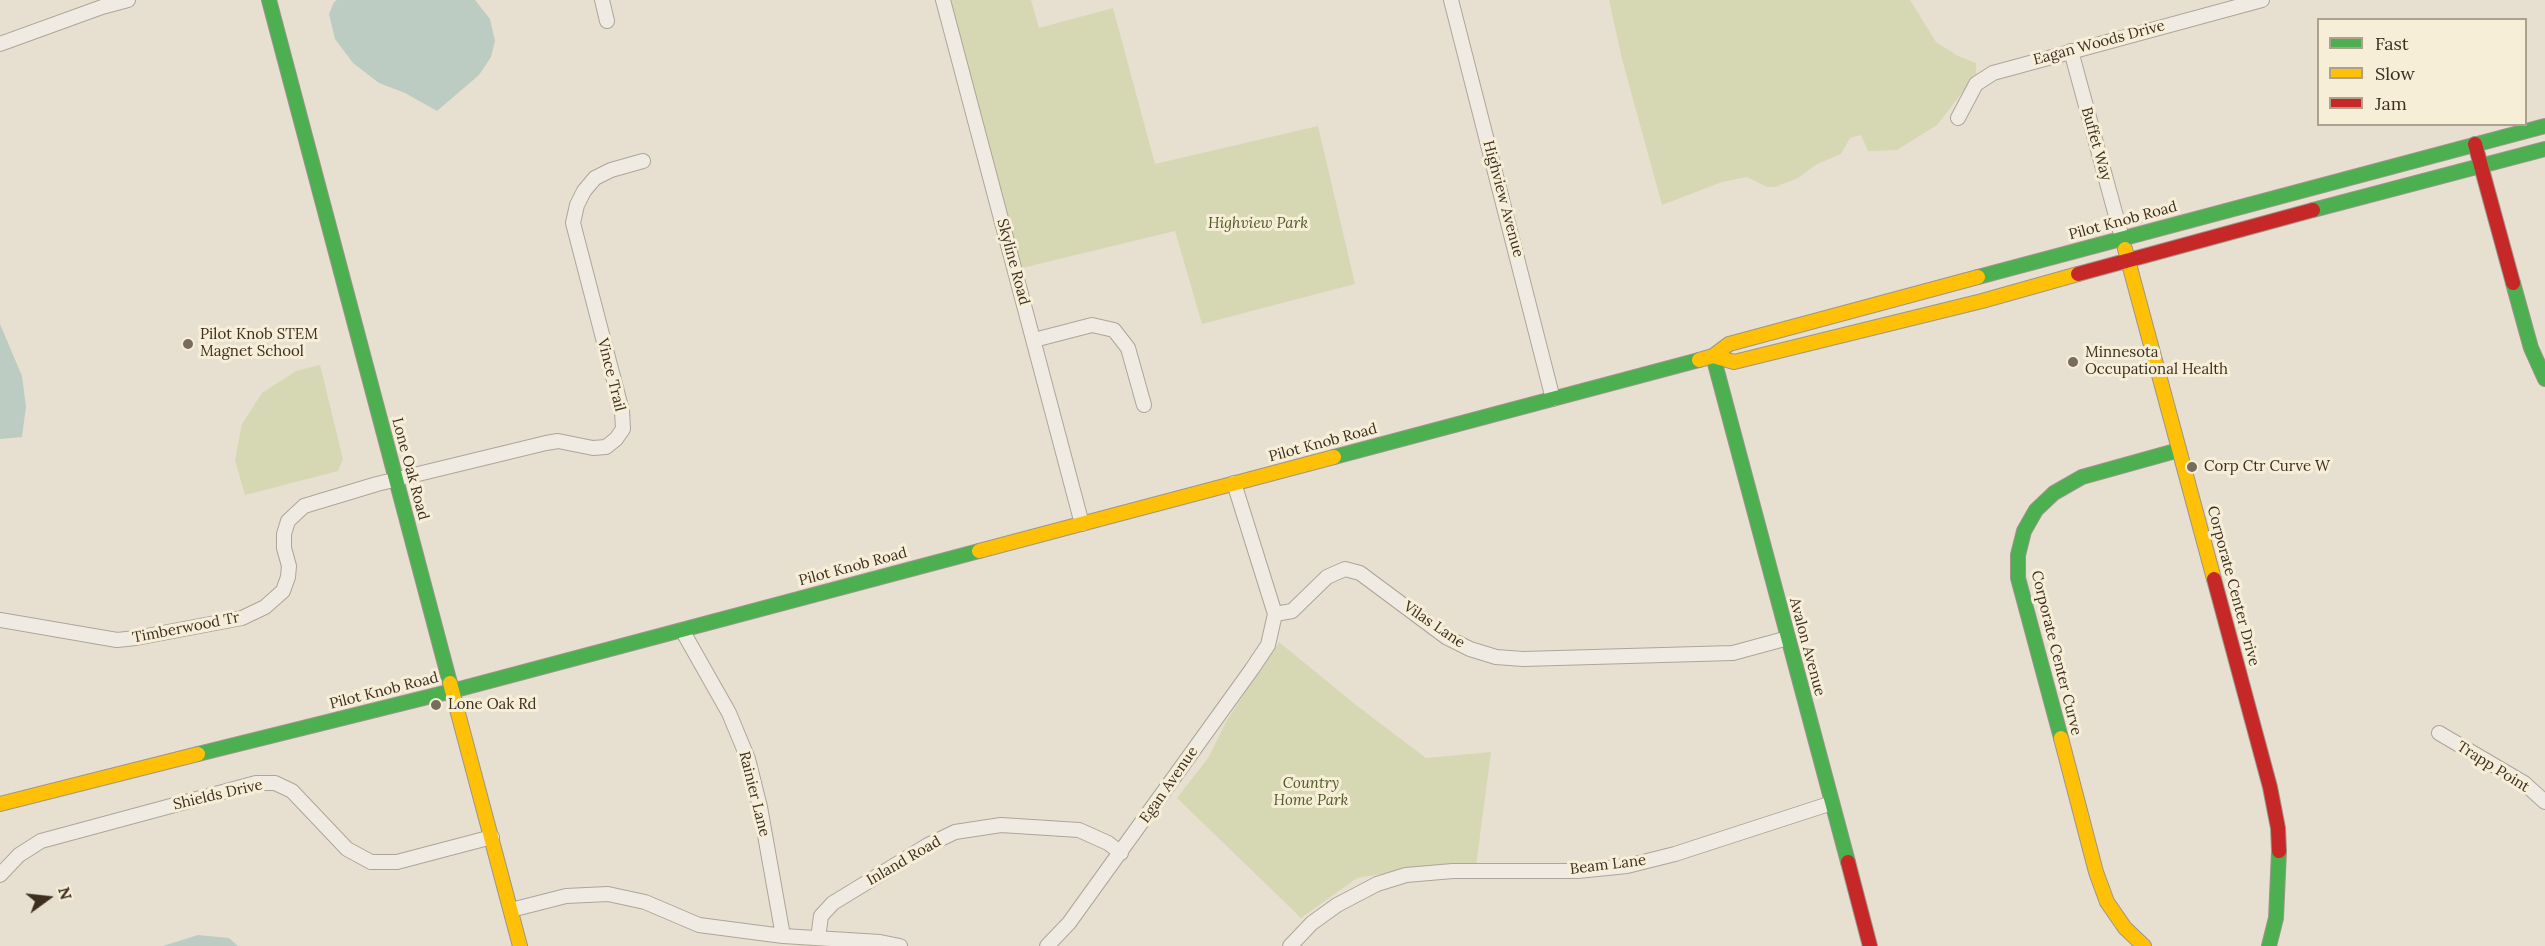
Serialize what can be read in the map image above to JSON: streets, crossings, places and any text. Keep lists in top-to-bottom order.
{
  "streets": {
    "main road": [
      "Pilot Knob Road",
      "Lone Oak Road",
      "Corporate Center Drive",
      "Avalon Avenue",
      "Corporate Center Curve"
    ],
    "street": [
      "Eagan Woods Drive",
      "Buffet Way",
      "Highview Avenue",
      "Skyline Road",
      "Vince Trail",
      "Vilas Lane",
      "Timberwood Tr",
      "Trapp Point",
      "Egan Avenue",
      "Rainier Lane",
      "Shields Drive",
      "Inland Road",
      "Beam Lane"
    ]
  },
  "crossings": [
    ["Eagan Woods Drive", "Buffet Way"],
    ["Buffet Way", "Pilot Knob Road"],
    ["Buffet Way", "Corporate Center Drive"],
    ["Highview Avenue", "Pilot Knob Road"],
    ["Pilot Knob Road", "Skyline Road"],
    ["Pilot Knob Road", "Lone Oak Road"],
    ["Pilot Knob Road", "Corporate Center Drive"],
    ["Pilot Knob Road", "Avalon Avenue"],
    ["Pilot Knob Road", "Rainier Lane"],
    ["Vince Trail", "Lone Oak Road"],
    ["Vince Trail", "Timberwood Tr"],
    ["Lone Oak Road", "Timberwood Tr"],
    ["Lone Oak Road", "Shields Drive"],
    ["Corporate Center Drive", "Corporate Center Curve"],
    ["Vilas Lane", "Avalon Avenue"],
    ["Vilas Lane", "Egan Avenue"],
    ["Avalon Avenue", "Beam Lane"],
    ["Egan Avenue", "Inland Road"]
  ],
  "parks": ["Highview Park", "Country Home Park"],
  "places": [
    "Pilot Knob STEM Magnet School",
    "Minnesota Occupational Health",
    "Corp Ctr Curve W",
    "Lone Oak Rd"
  ],
  "legend": ["Fast", "Slow", "Jam"],
  "north": "right"
}
